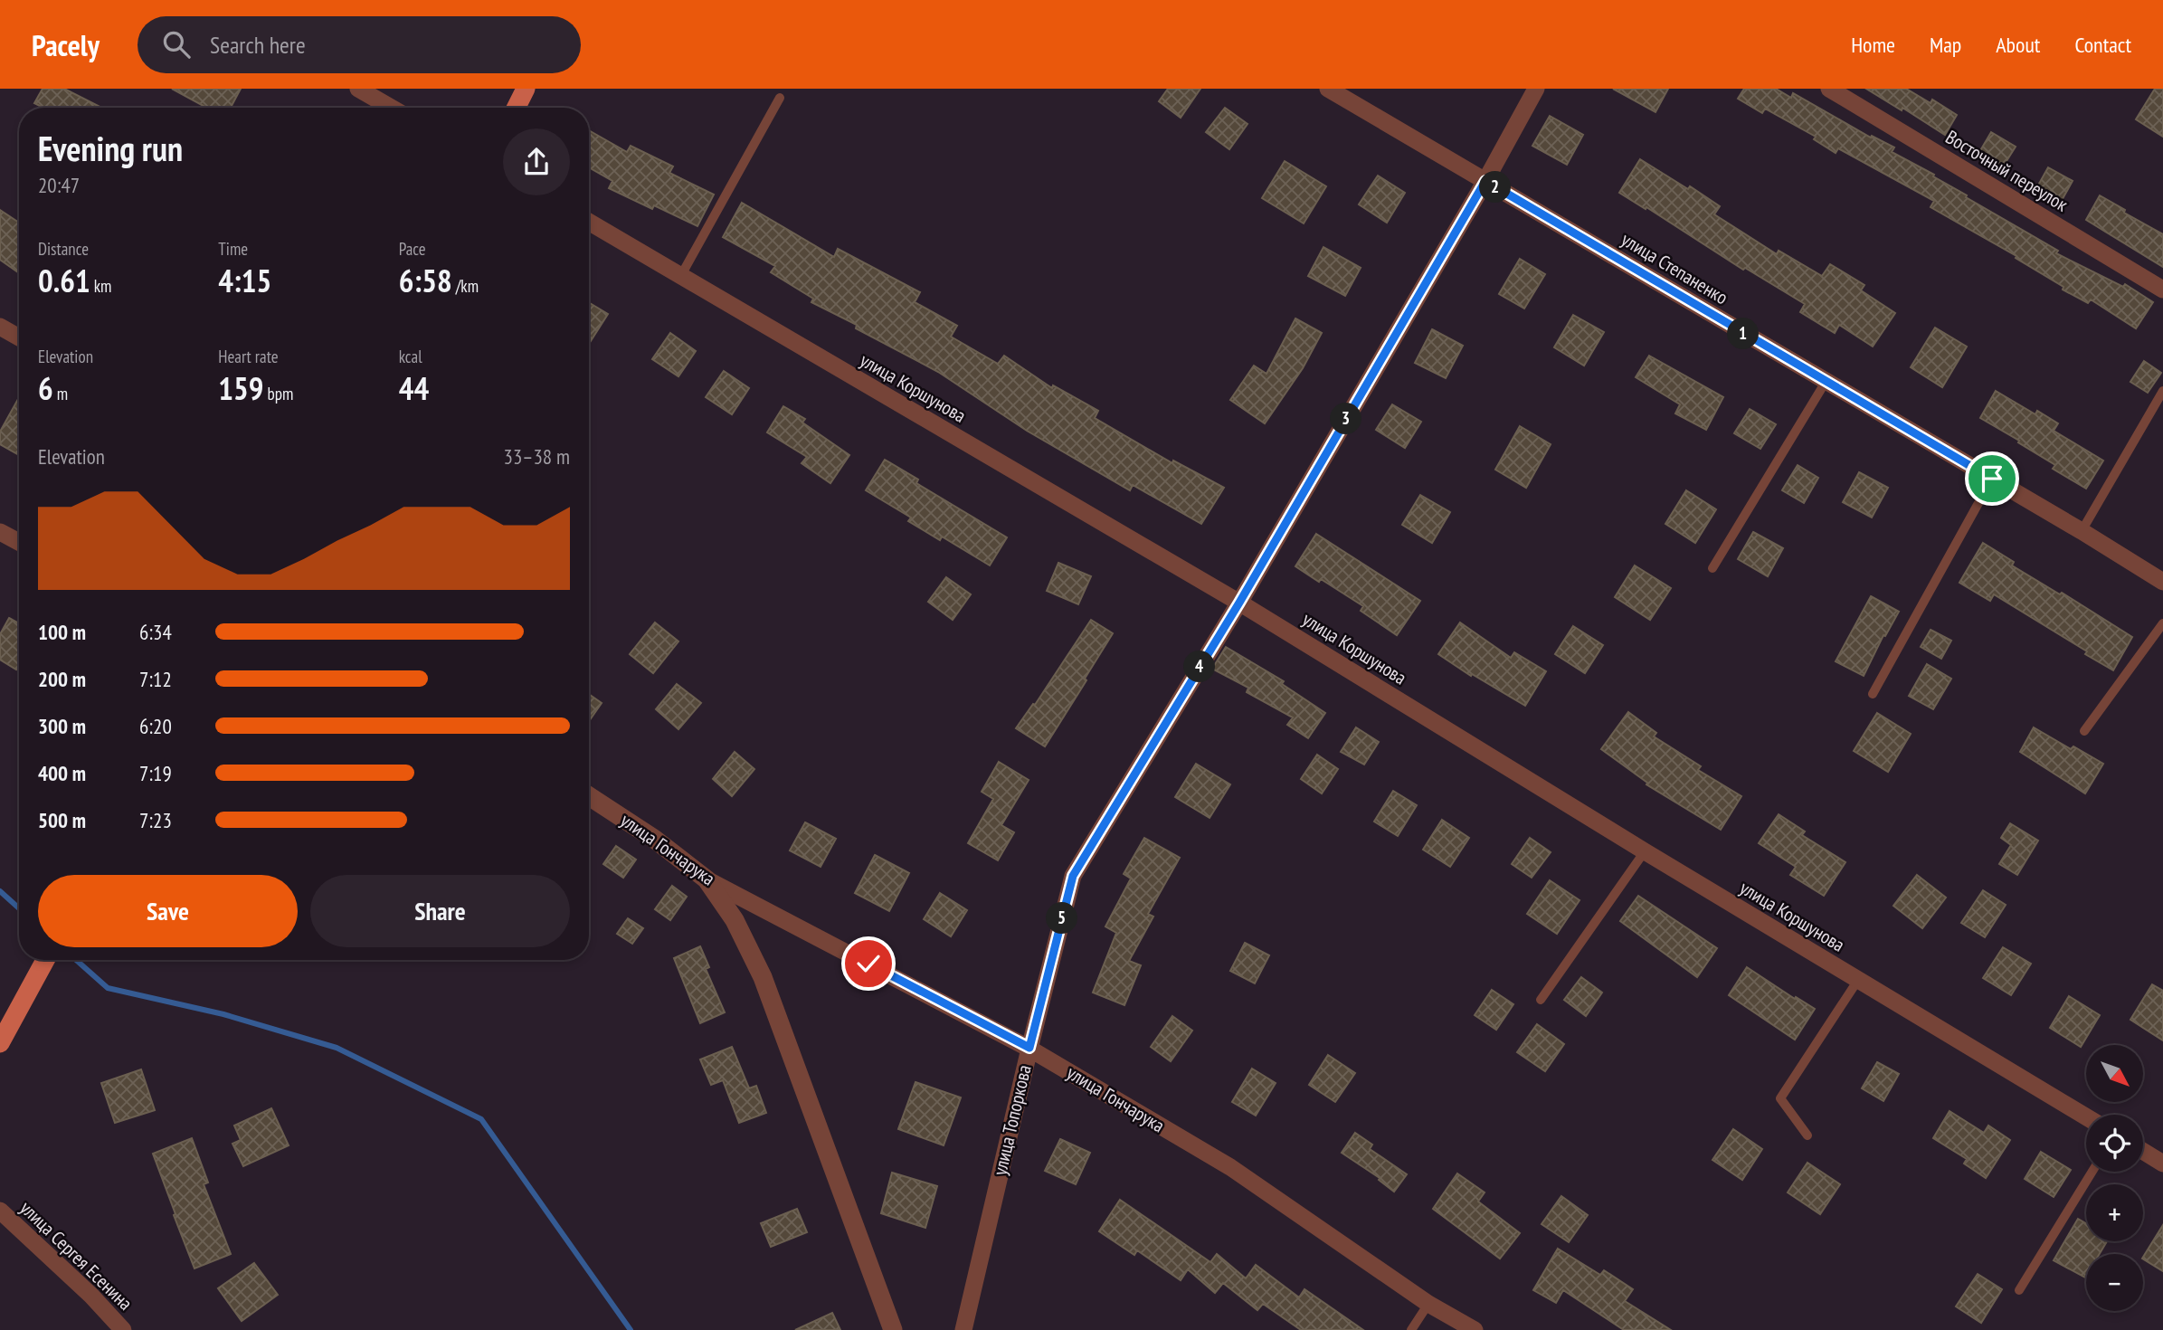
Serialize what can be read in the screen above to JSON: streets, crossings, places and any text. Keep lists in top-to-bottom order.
{
  "streets": {
    "street": [
      "Восточный переулок",
      "улица Степаненко",
      "улица Коршунова",
      "улица Гончарука",
      "улица Топоркова",
      "улица Сергея Есенина"
    ]
  },
  "crossings": [
    ["улица Степаненко", "улица Топоркова"],
    ["улица Коршунова", "улица Топоркова"],
    ["улица Гончарука", "улица Топоркова"]
  ],
  "north": "bottom right",
  "page": {
    "header": "Pacely",
    "search": "Search here",
    "nav": [
      "Home",
      "Map",
      "About",
      "Contact"
    ],
    "heading": ["Evening run", "20:47"],
    "pins": [
      "2",
      "1",
      "3",
      "4",
      "5"
    ],
    "stats": [
      ["Distance", "0.61 km"],
      ["Time", "4:15"],
      ["Pace", "6:58 /km"],
      ["Elevation", "6 m"],
      ["Heart rate", "159 bpm"],
      ["kcal", "44"]
    ],
    "chart": ["Elevation", "33–38 m"],
    "list": [
      {
        "name": "100 m",
        "note": "6:34"
      },
      {
        "name": "200 m",
        "note": "7:12"
      },
      {
        "name": "300 m",
        "note": "6:20"
      },
      {
        "name": "400 m",
        "note": "7:19"
      },
      {
        "name": "500 m",
        "note": "7:23"
      }
    ],
    "buttons": ["Save", "Share"],
    "map_buttons": ["+", "−"]
  }
}
